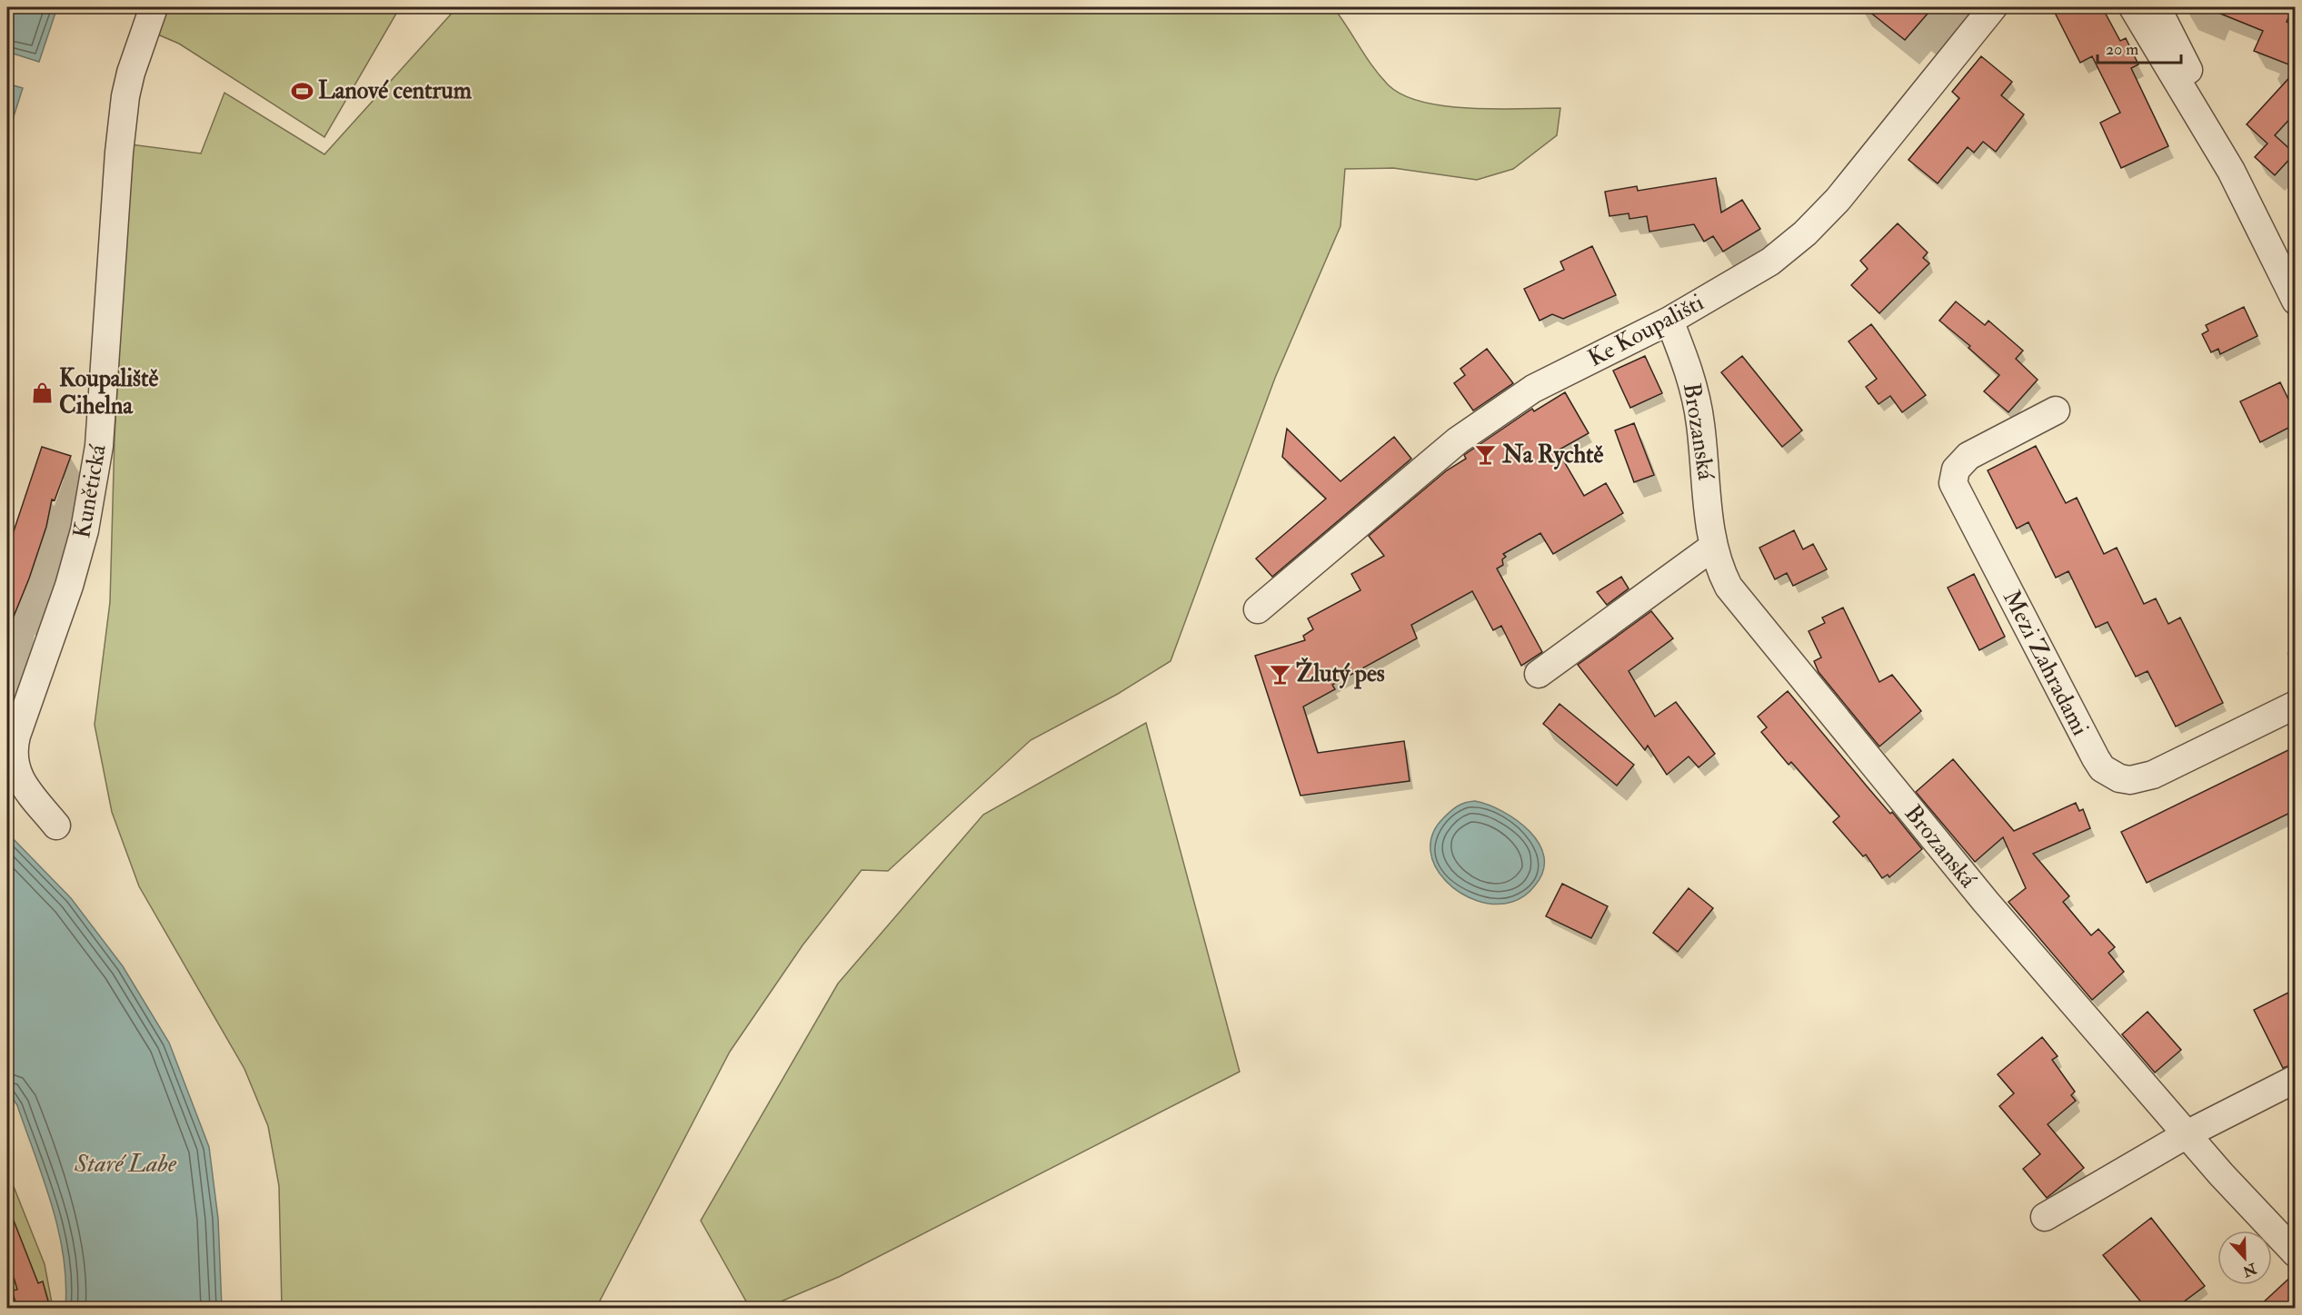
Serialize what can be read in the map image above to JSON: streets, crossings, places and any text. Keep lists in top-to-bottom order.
{
  "streets": {
    "street": [
      "Ke Koupališti",
      "Brozanská",
      "Kunětická",
      "Mezi Zahradami"
    ]
  },
  "crossings": [
    ["Ke Koupališti", "Brozanská"]
  ],
  "water": ["Staré Labe"],
  "places": {
    "sports": ["Lanové centrum"],
    "shop": ["Koupaliště Cihelna"],
    "bar": ["Na Rychtě", "Žlutý pes"]
  },
  "scale_bar": "20 m",
  "north": "bottom"
}
